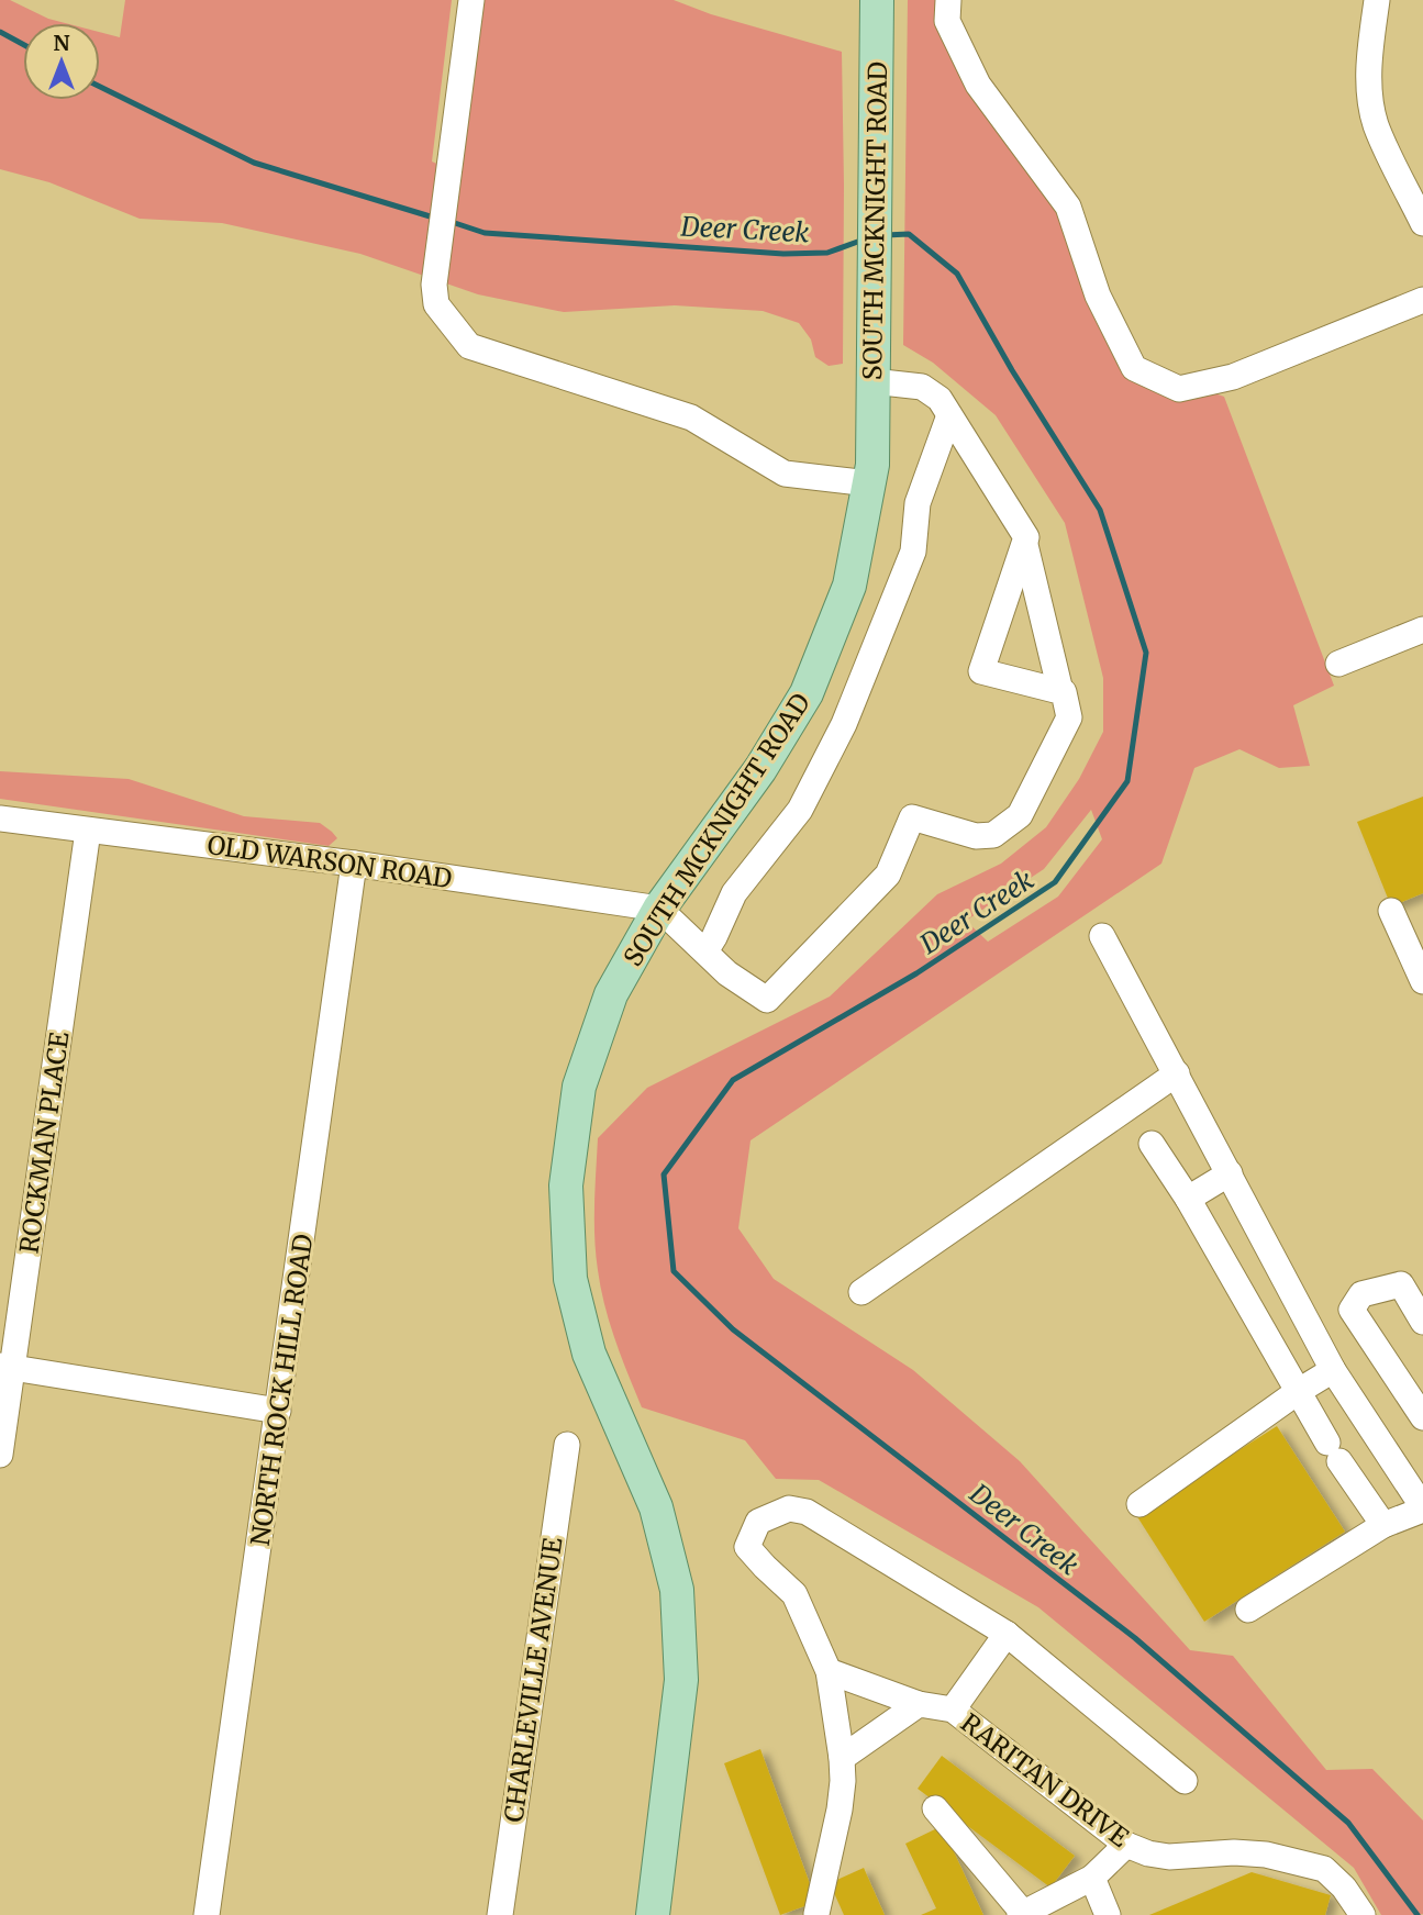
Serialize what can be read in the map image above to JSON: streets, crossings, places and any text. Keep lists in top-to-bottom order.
{
  "streets": {
    "main road": ["SOUTH MCKNIGHT ROAD"],
    "street": [
      "OLD WARSON ROAD",
      "ROCKMAN PLACE",
      "NORTH ROCK HILL ROAD",
      "CHARLEVILLE AVENUE",
      "RARITAN DRIVE"
    ]
  },
  "crossings": [
    ["SOUTH MCKNIGHT ROAD", "OLD WARSON ROAD"],
    ["OLD WARSON ROAD", "ROCKMAN PLACE"],
    ["OLD WARSON ROAD", "NORTH ROCK HILL ROAD"]
  ],
  "water": ["Deer Creek"],
  "north": "top"
}
